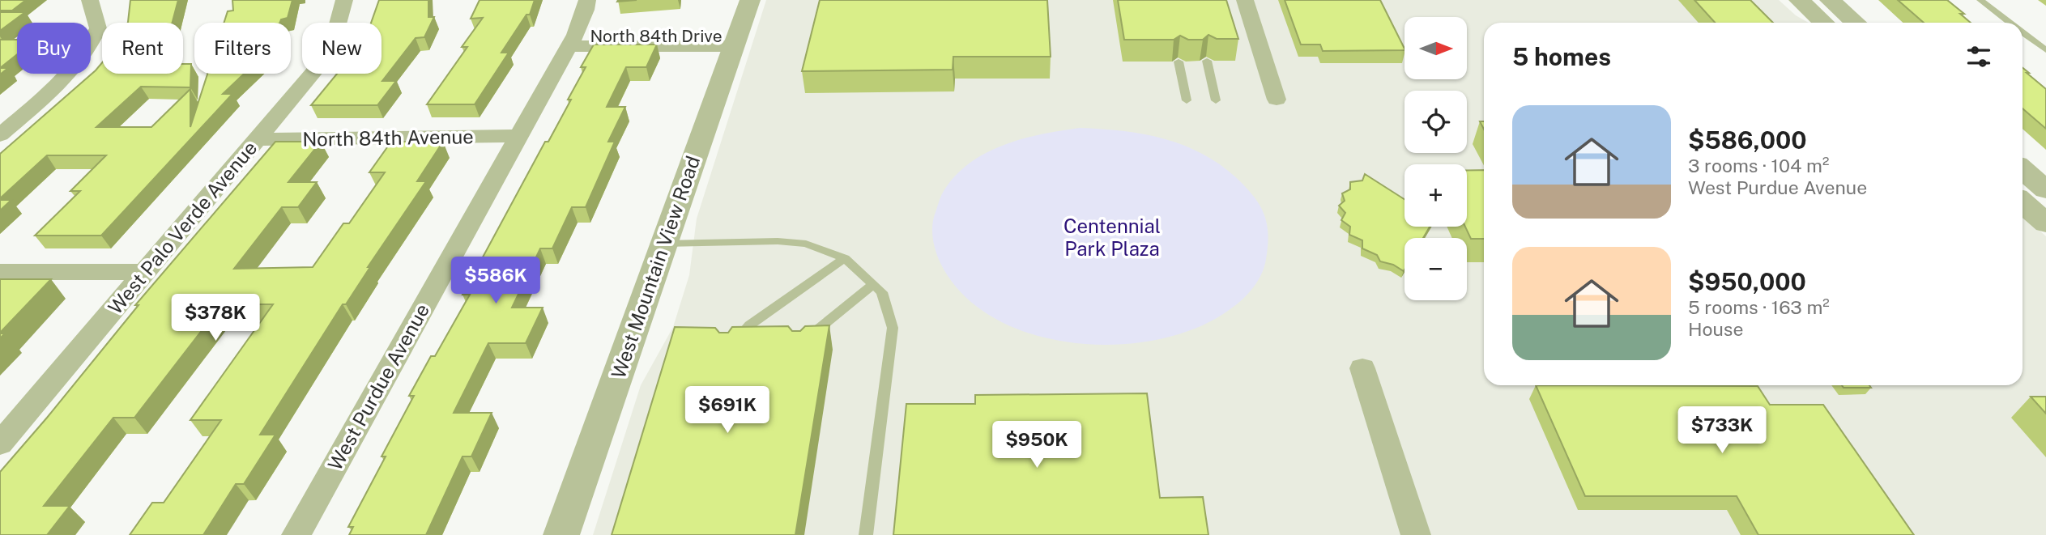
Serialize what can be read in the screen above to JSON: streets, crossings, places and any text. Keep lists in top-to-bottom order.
{
  "streets": {
    "street": [
      "North 84th Drive",
      "North 84th Avenue",
      "West Palo Verde Avenue",
      "West Mountain View Road",
      "West Purdue Avenue"
    ]
  },
  "crossings": [
    ["North 84th Drive", "West Mountain View Road"],
    ["North 84th Drive", "West Purdue Avenue"],
    ["North 84th Avenue", "West Palo Verde Avenue"],
    ["North 84th Avenue", "West Purdue Avenue"]
  ],
  "parks": ["Centennial Park Plaza"],
  "north": "right",
  "page": {
    "map_buttons": ["+", "−"],
    "chip": [
      "Buy",
      "Rent",
      "Filters",
      "New"
    ],
    "heading": "5 homes",
    "list": [
      {
        "name": "$586,000",
        "note": "3 rooms · 104 m² · West Purdue Avenue"
      },
      {
        "name": "$950,000",
        "note": "5 rooms · 163 m² · House"
      }
    ],
    "price": [
      "$586K",
      "$378K",
      "$691K",
      "$733K",
      "$950K"
    ]
  }
}
